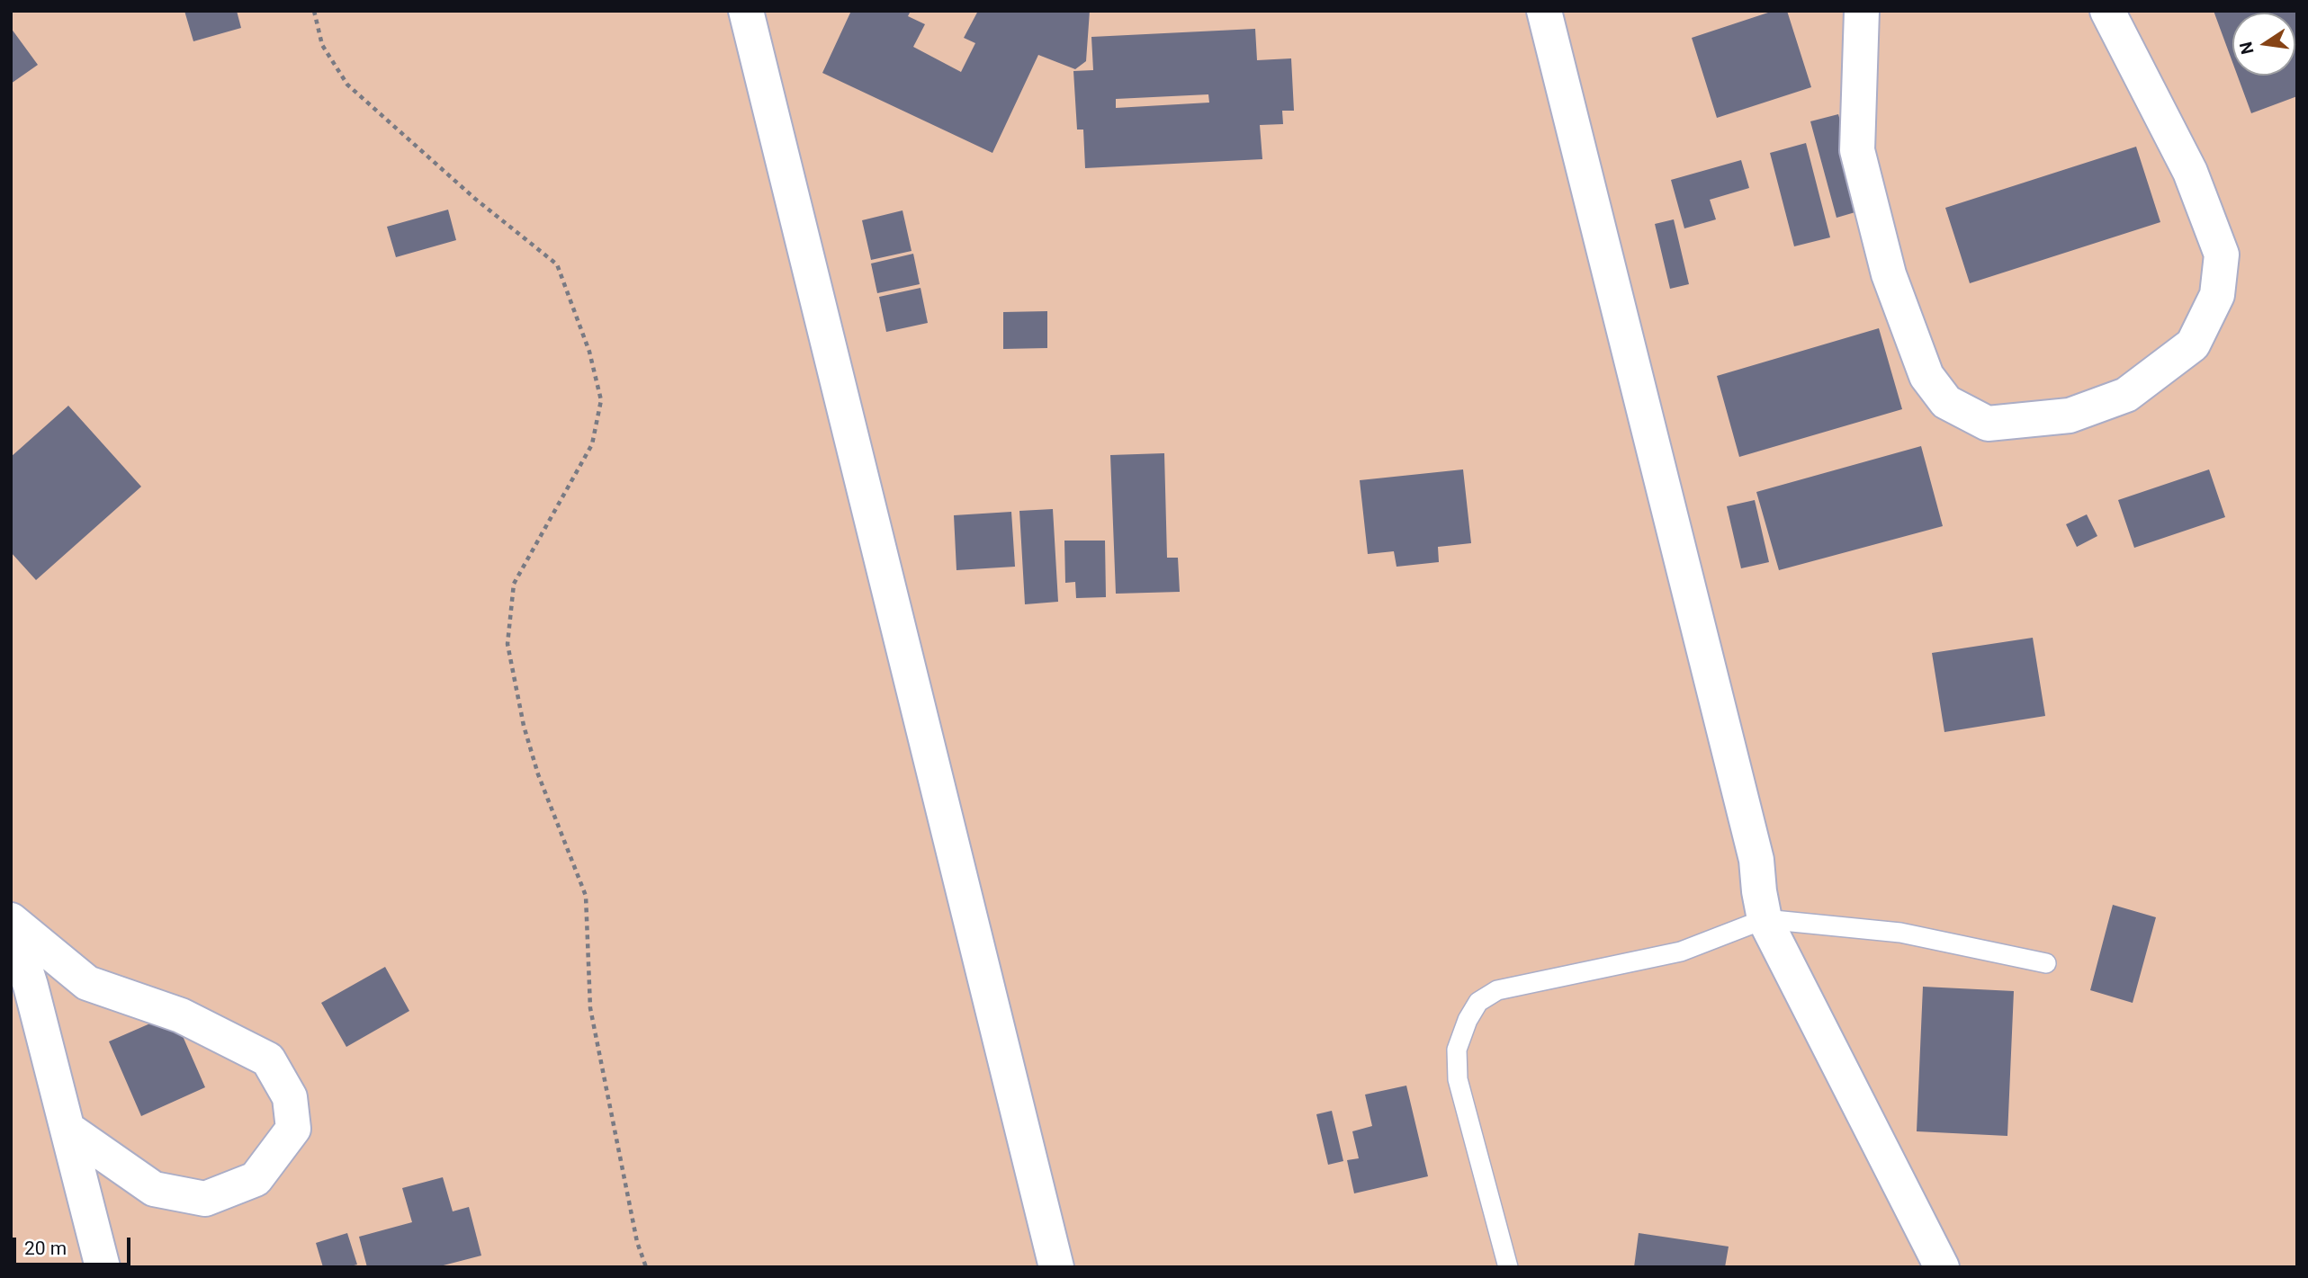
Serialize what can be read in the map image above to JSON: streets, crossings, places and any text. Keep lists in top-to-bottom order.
{
  "scale_bar": "20 m",
  "north": "left"
}
